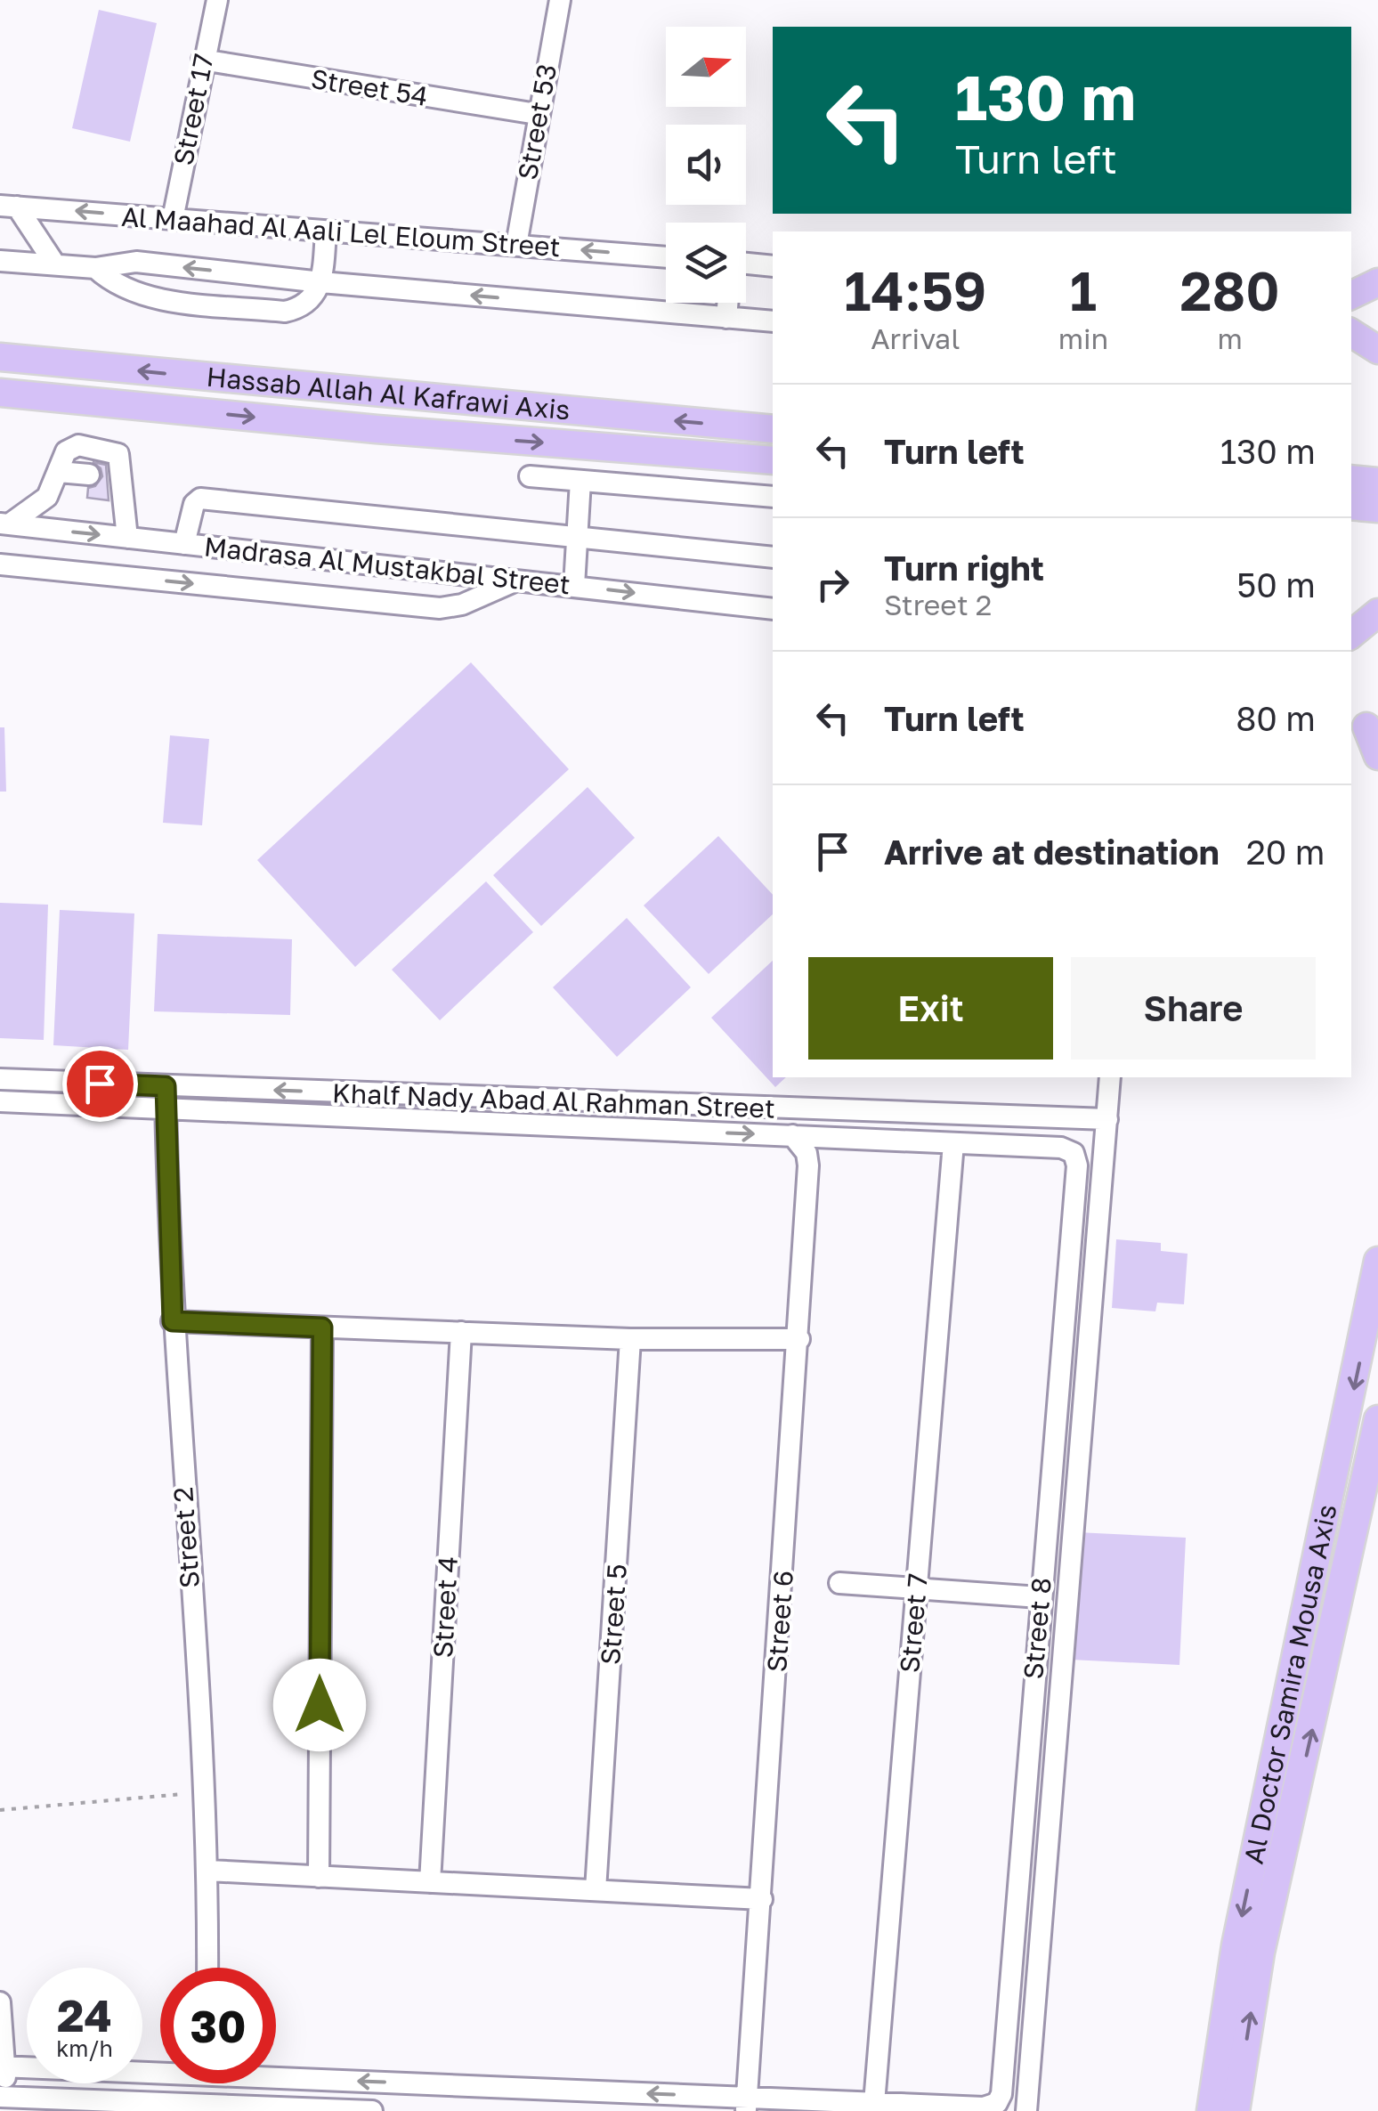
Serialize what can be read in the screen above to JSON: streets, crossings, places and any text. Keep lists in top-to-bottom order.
{
  "streets": {
    "main road": ["Hassab Allah Al Kafrawi Axis", "Al Doctor Samira Mousa Axis"],
    "street": [
      "Street 54",
      "Street 17",
      "Street 53",
      "Al Maahad Al Aali Lel Eloum Street",
      "Madrasa Al Mustakbal Street",
      "Khalf Nady Abad Al Rahman Street",
      "Street 2",
      "Street 4",
      "Street 5",
      "Street 6",
      "Street 7",
      "Street 8"
    ]
  },
  "crossings": [
    ["Street 54", "Street 17"],
    ["Street 54", "Street 53"],
    ["Street 17", "Al Maahad Al Aali Lel Eloum Street"],
    ["Street 53", "Al Maahad Al Aali Lel Eloum Street"],
    ["Khalf Nady Abad Al Rahman Street", "Street 2"],
    ["Khalf Nady Abad Al Rahman Street", "Street 6"],
    ["Khalf Nady Abad Al Rahman Street", "Street 7"],
    ["Khalf Nady Abad Al Rahman Street", "Street 8"],
    ["Street 7", "Street 8"]
  ],
  "north": "right",
  "page": {
    "turn": ["130 m", "Turn left"],
    "eta": [
      "14:59",
      "Arrival",
      "1",
      "min",
      "280",
      "m"
    ],
    "list": [
      {
        "name": "Turn left",
        "value": "130 m"
      },
      {
        "name": "Turn right",
        "note": "Street 2",
        "value": "50 m"
      },
      {
        "name": "Turn left",
        "value": "80 m"
      },
      {
        "name": "Arrive at destination",
        "value": "20 m"
      }
    ],
    "buttons": ["Exit", "Share"],
    "speed": "24 km/h",
    "limit": "30"
  }
}
